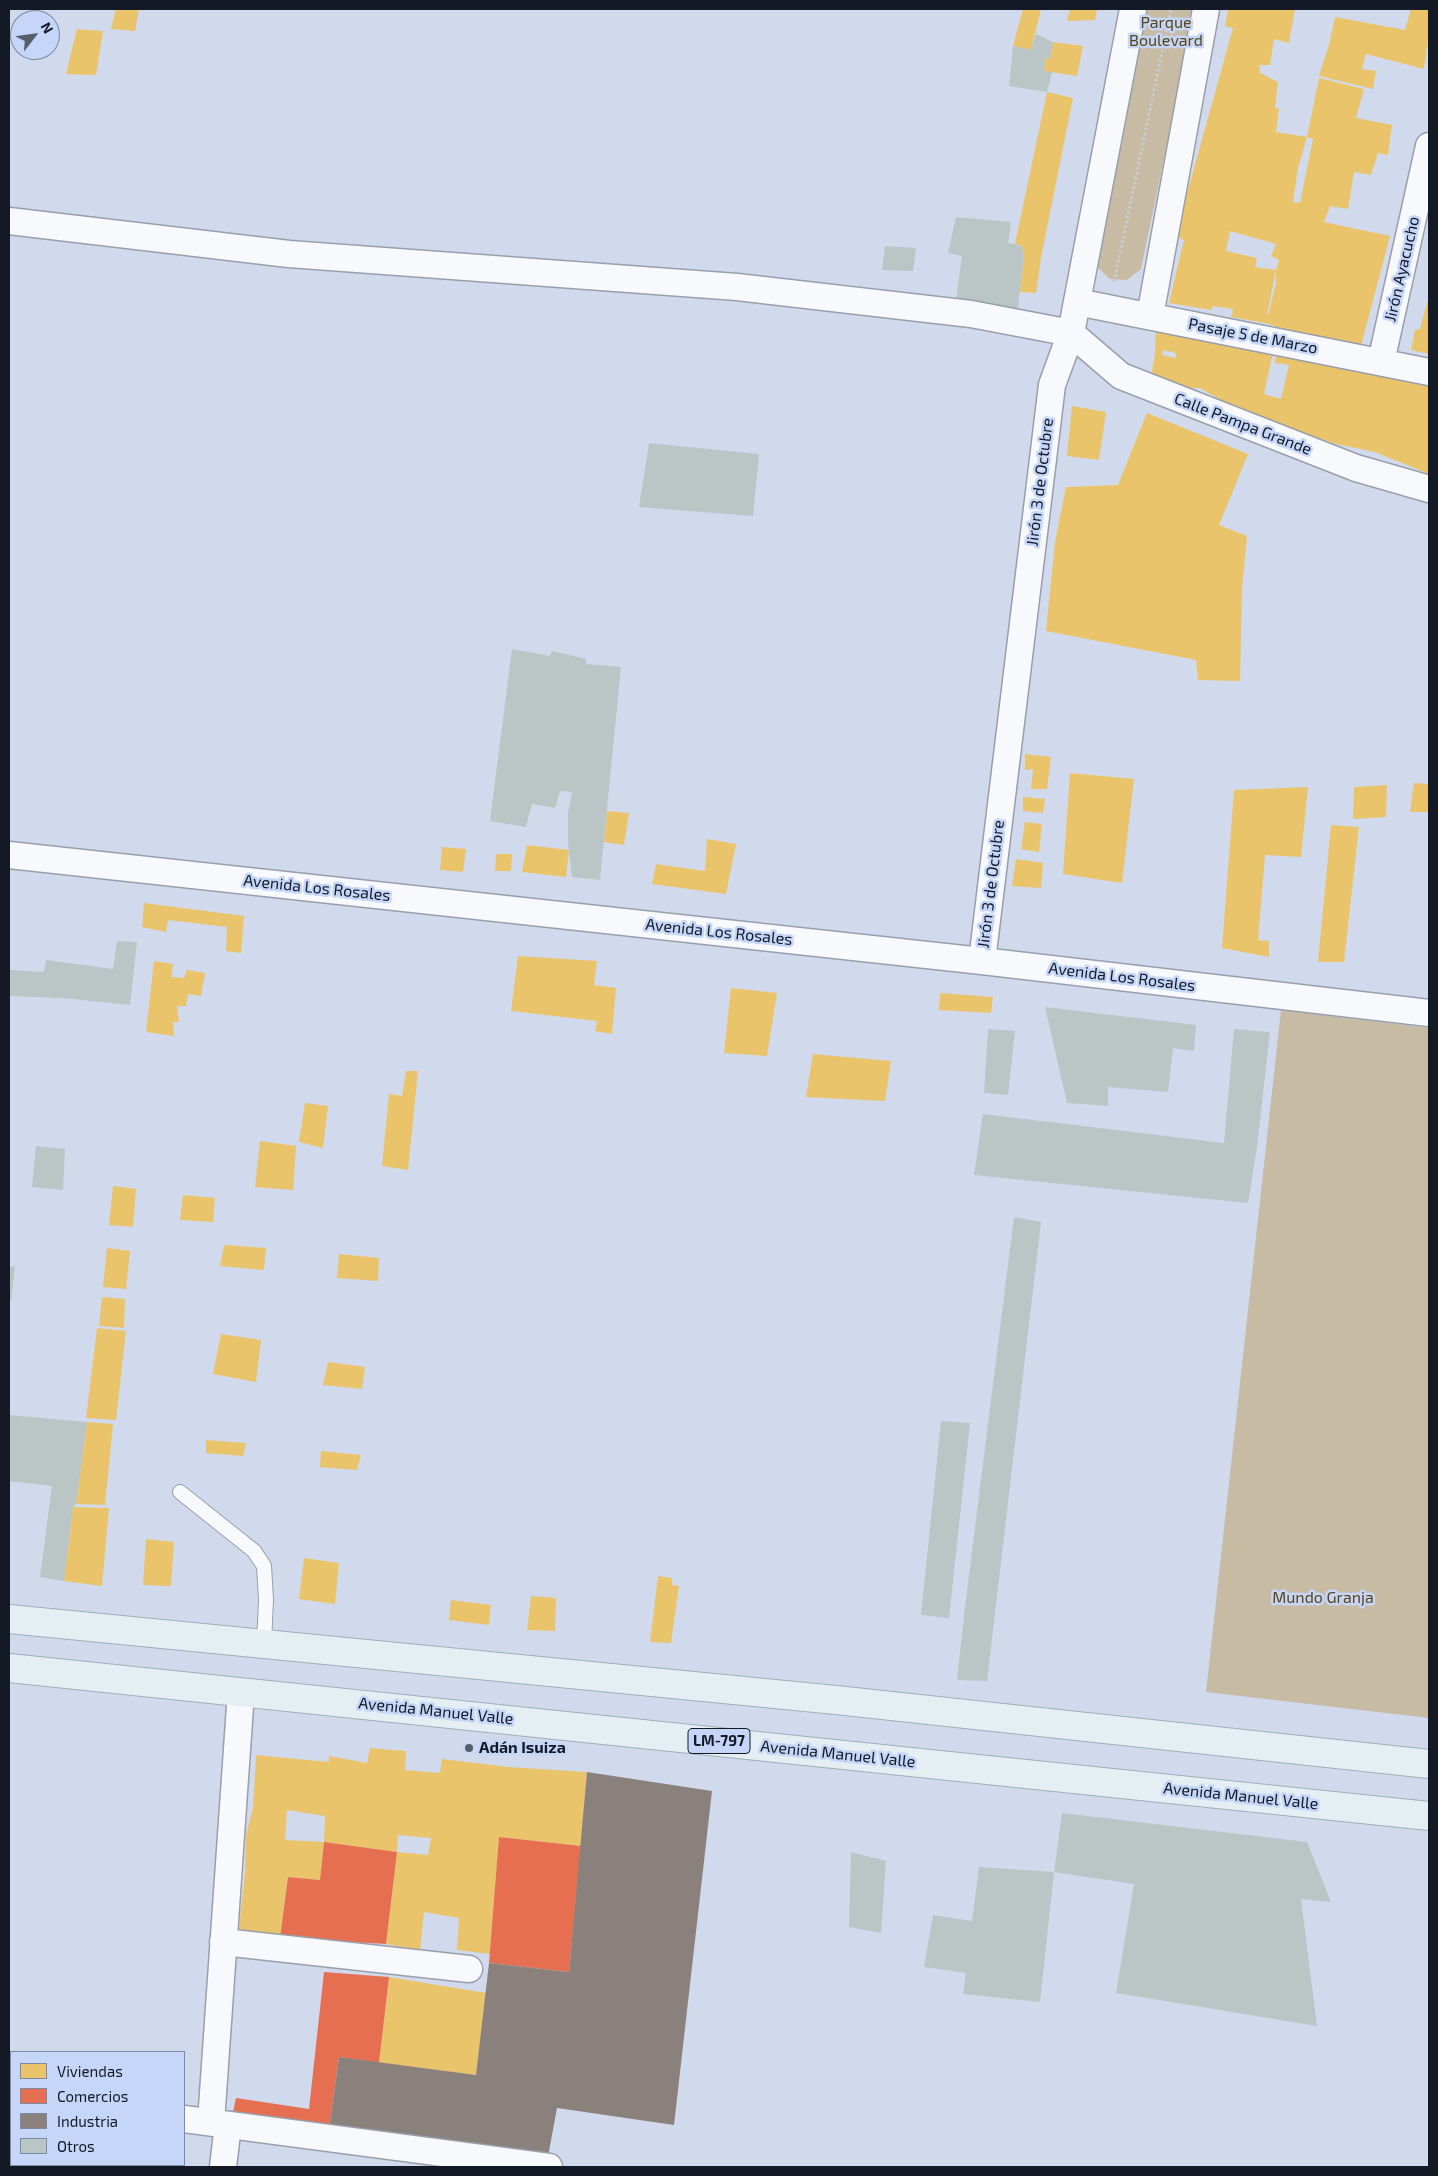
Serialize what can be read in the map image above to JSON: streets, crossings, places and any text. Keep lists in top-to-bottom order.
{
  "streets": {
    "main road": ["Avenida Manuel Valle", "LM-797"],
    "street": [
      "Jirón Ayacucho",
      "Pasaje 5 de Marzo",
      "Calle Pampa Grande",
      "Jirón 3 de Octubre",
      "Avenida Los Rosales"
    ]
  },
  "crossings": [
    ["Jirón Ayacucho", "Pasaje 5 de Marzo"],
    ["Pasaje 5 de Marzo", "Jirón 3 de Octubre"],
    ["Calle Pampa Grande", "Jirón 3 de Octubre"],
    ["Jirón 3 de Octubre", "Avenida Los Rosales"]
  ],
  "parks": ["Parque Boulevard", "Mundo Granja"],
  "places": ["Adán Isuiza"],
  "legend": [
    "Viviendas",
    "Comercios",
    "Industria",
    "Otros"
  ],
  "north": "top right"
}
